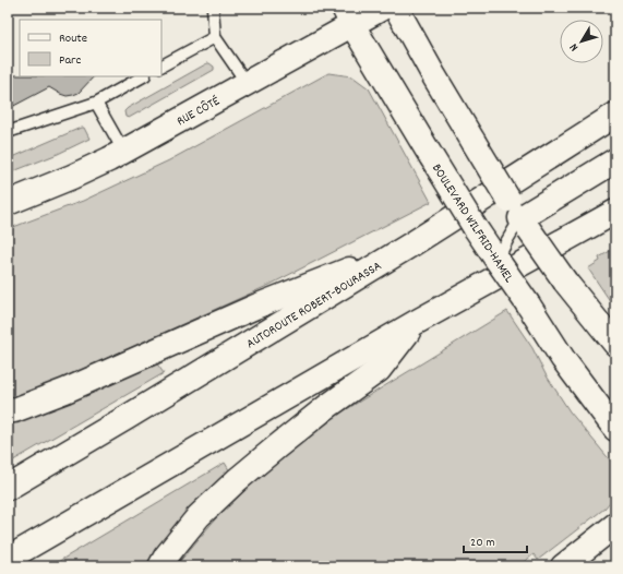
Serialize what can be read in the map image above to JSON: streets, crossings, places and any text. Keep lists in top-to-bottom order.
{
  "streets": {
    "main road": ["RUE CÔTÉ", "BOULEVARD WILFRID-HAMEL", "AUTOROUTE ROBERT-BOURASSA"]
  },
  "crossings": [
    ["RUE CÔTÉ", "BOULEVARD WILFRID-HAMEL"]
  ],
  "legend": ["Route", "Parc"],
  "scale_bar": "20 m",
  "north": "bottom left"
}
